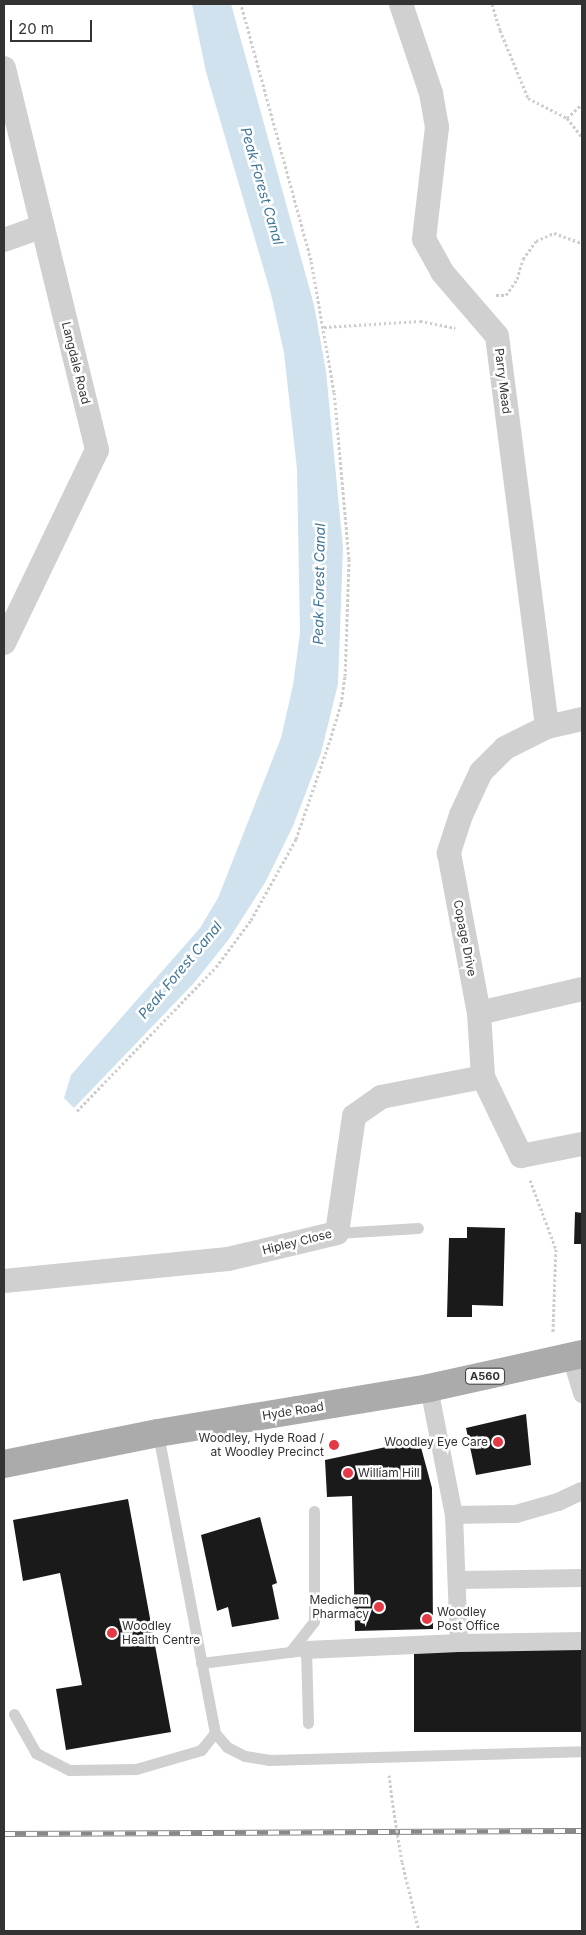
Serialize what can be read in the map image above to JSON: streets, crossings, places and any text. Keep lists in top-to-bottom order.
{
  "streets": {
    "main road": ["A560", "Hyde Road"],
    "street": [
      "Langdale Road",
      "Parry Mead",
      "Copage Drive",
      "Hipley Close"
    ]
  },
  "crossings": [
    ["Parry Mead", "Copage Drive"],
    ["Copage Drive", "Hipley Close"]
  ],
  "water": ["Peak Forest Canal"],
  "places": [
    "Woodley Eye Care",
    "Woodley, Hyde Road / at Woodley Precinct",
    "William Hill",
    "Medichem Pharmacy",
    "Woodley Post Office",
    "Woodley Health Centre"
  ],
  "scale_bar": "20 m"
}
